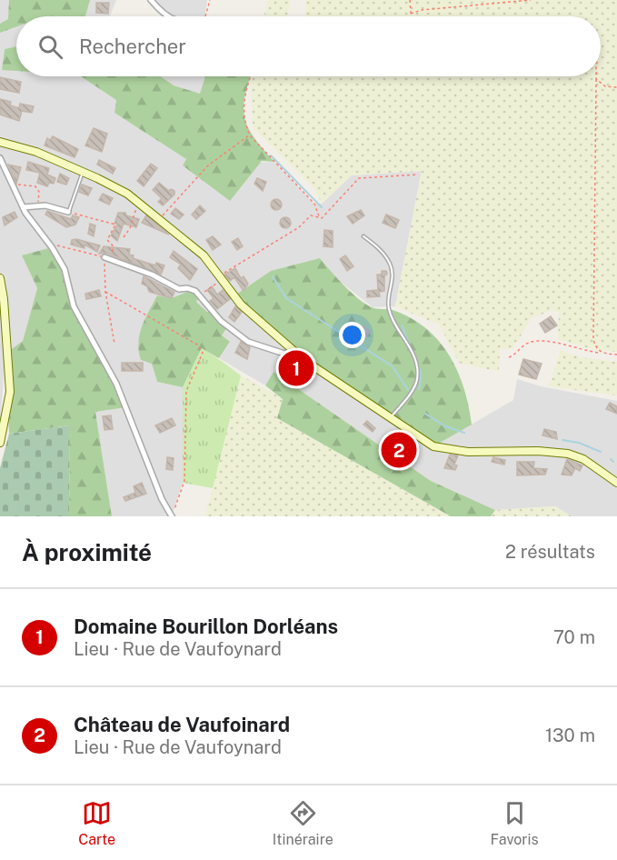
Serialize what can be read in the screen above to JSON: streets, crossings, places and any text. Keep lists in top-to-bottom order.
{
  "page": {
    "search": "Rechercher",
    "pins": ["1", "2"],
    "heading": ["À proximité", "2 résultats"],
    "list": [
      {
        "mark": "1",
        "name": "Domaine Bourillon Dorléans",
        "note": "Lieu · Rue de Vaufoynard",
        "value": "70 m"
      },
      {
        "mark": "2",
        "name": "Château de Vaufoinard",
        "note": "Lieu · Rue de Vaufoynard",
        "value": "130 m"
      }
    ],
    "nav": ["Carte", "Itinéraire", "Favoris"]
  }
}
